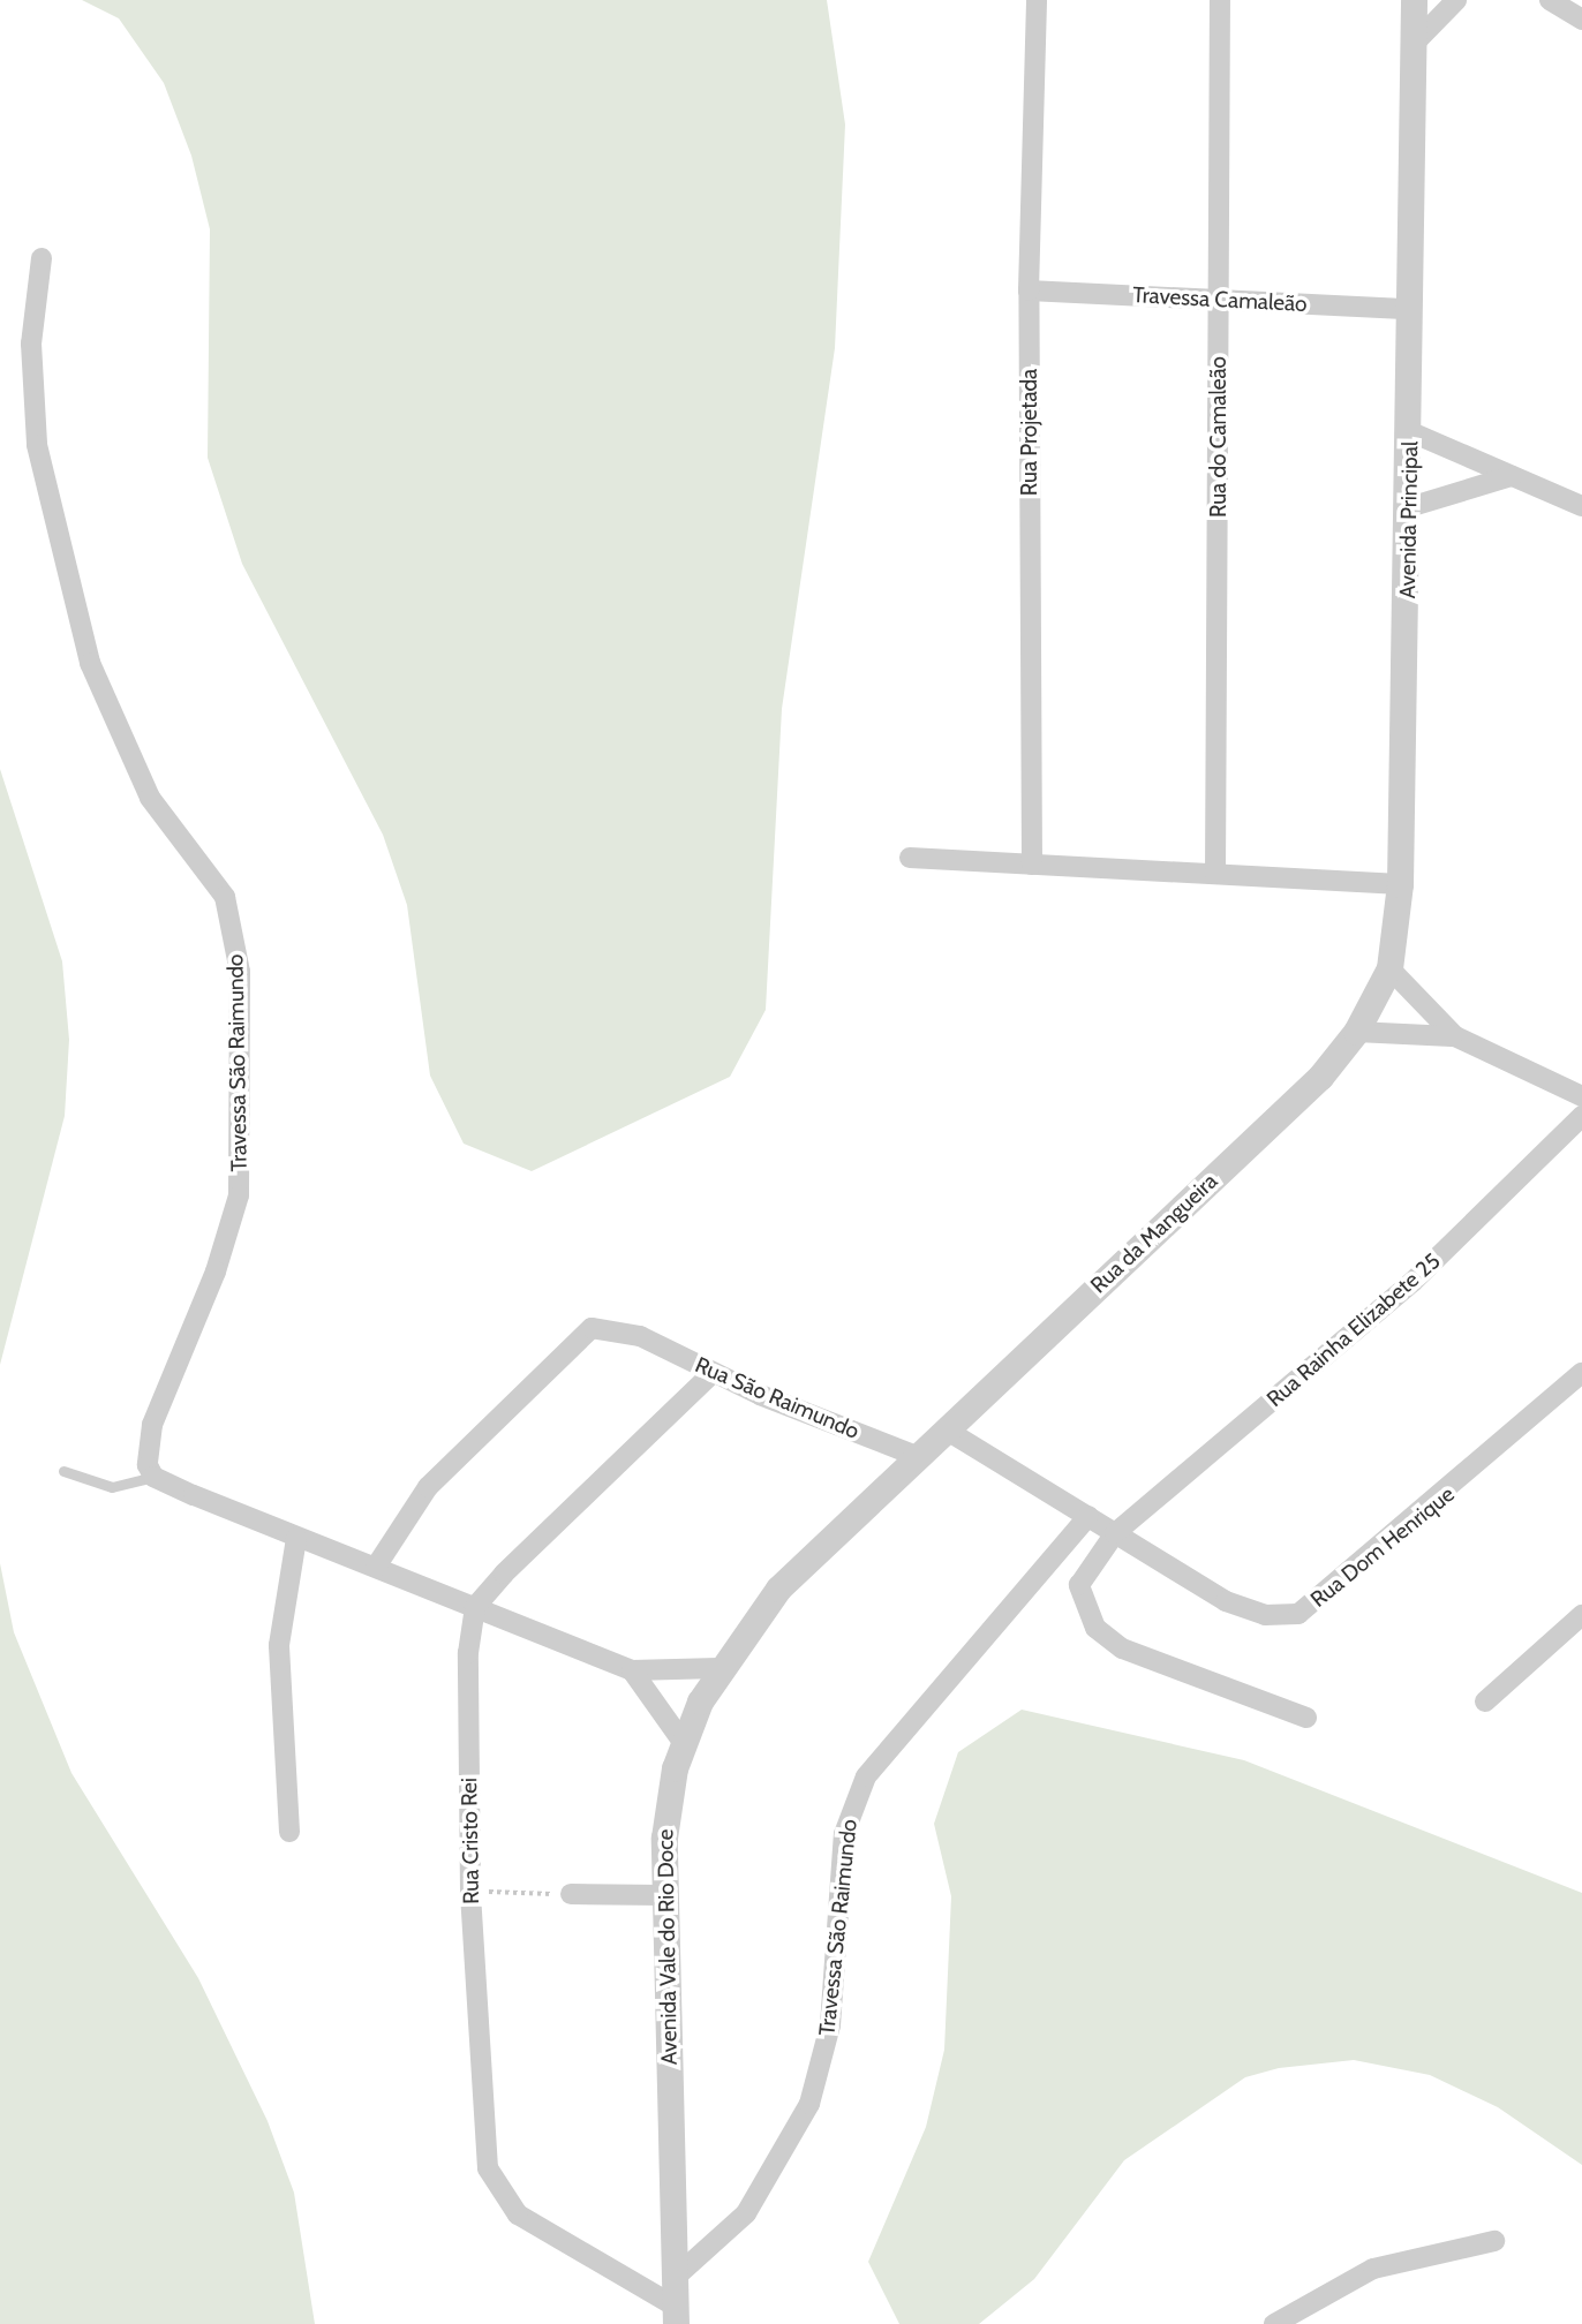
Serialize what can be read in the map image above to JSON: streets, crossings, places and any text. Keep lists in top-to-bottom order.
{
  "streets": {
    "street": [
      "Travessa Camaleão",
      "Rua Projetada",
      "Rua do Camaleão",
      "Avenida Principal",
      "Travessa São Raimundo",
      "Rua da Mangueira",
      "Rua Rainha Elizabete 25",
      "Rua São Raimundo",
      "Rua Dom Henrique",
      "Rua Cristo Rei",
      "Avenida Vale do Rio Doce"
    ]
  },
  "crossings": [
    ["Travessa Camaleão", "Rua Projetada"],
    ["Travessa Camaleão", "Rua do Camaleão"],
    ["Travessa Camaleão", "Avenida Principal"],
    ["Avenida Principal", "Rua da Mangueira"],
    ["Travessa São Raimundo", "Avenida Vale do Rio Doce"],
    ["Rua da Mangueira", "Avenida Vale do Rio Doce"],
    ["Rua Rainha Elizabete 25", "Rua Dom Henrique"],
    ["Rua São Raimundo", "Avenida Vale do Rio Doce"],
    ["Rua Cristo Rei", "Avenida Vale do Rio Doce"]
  ]
}
